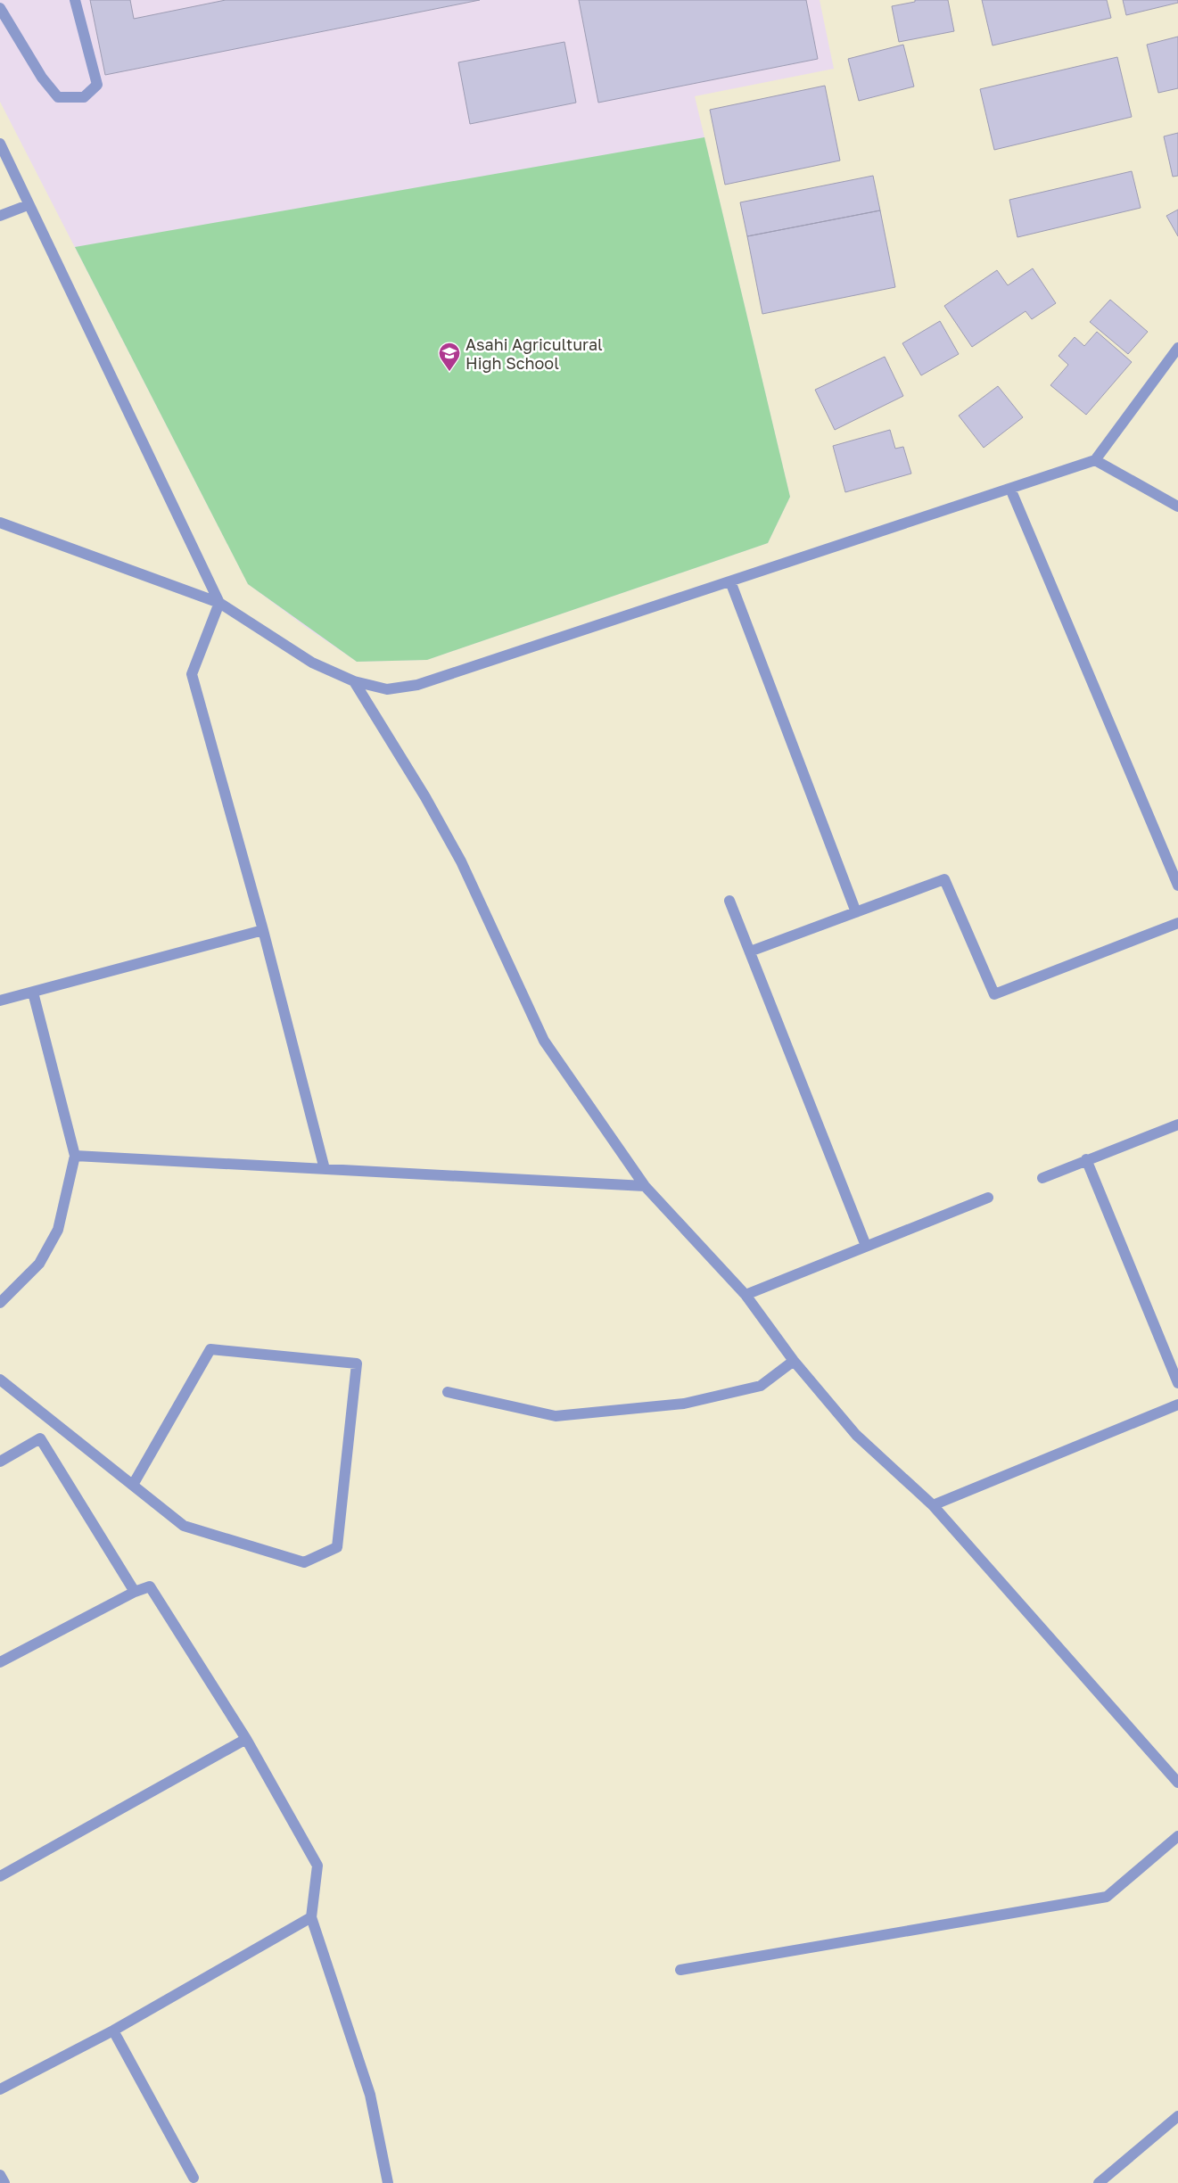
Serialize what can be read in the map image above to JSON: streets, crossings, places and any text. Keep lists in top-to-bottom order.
{
  "places": {
    "school or university": ["Asahi Agricultural High School"]
  }
}
